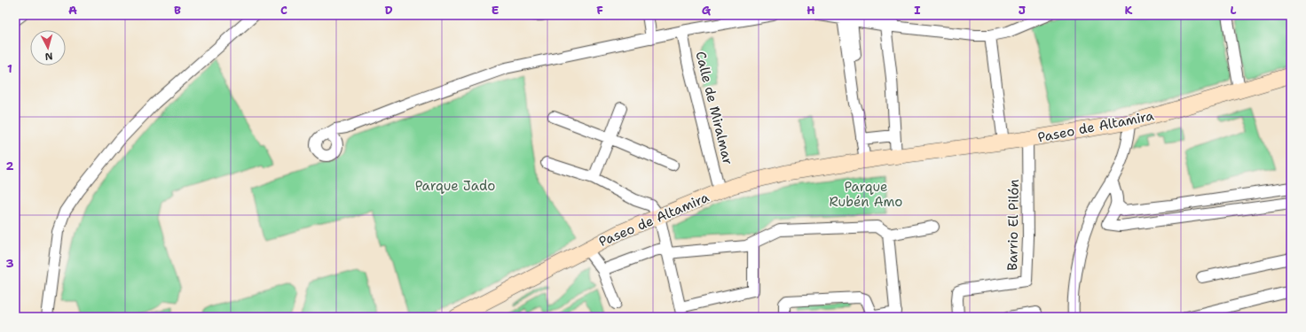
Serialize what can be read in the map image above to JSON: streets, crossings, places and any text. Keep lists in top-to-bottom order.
{
  "streets": {
    "main road": ["Paseo de Altamira"],
    "street": ["Calle de Miralmar", "Barrio El Pilón"]
  },
  "crossings": [
    ["Calle de Miralmar", "Paseo de Altamira"],
    ["Paseo de Altamira", "Barrio El Pilón"]
  ],
  "parks": ["Parque Jado", "Parque Rubén Amo"],
  "north": "bottom",
  "grid": {
    "columns": [
      "A",
      "B",
      "C",
      "D",
      "E",
      "F",
      "G",
      "H",
      "I",
      "J",
      "K",
      "L"
    ],
    "rows": ["1", "2", "3"]
  }
}
